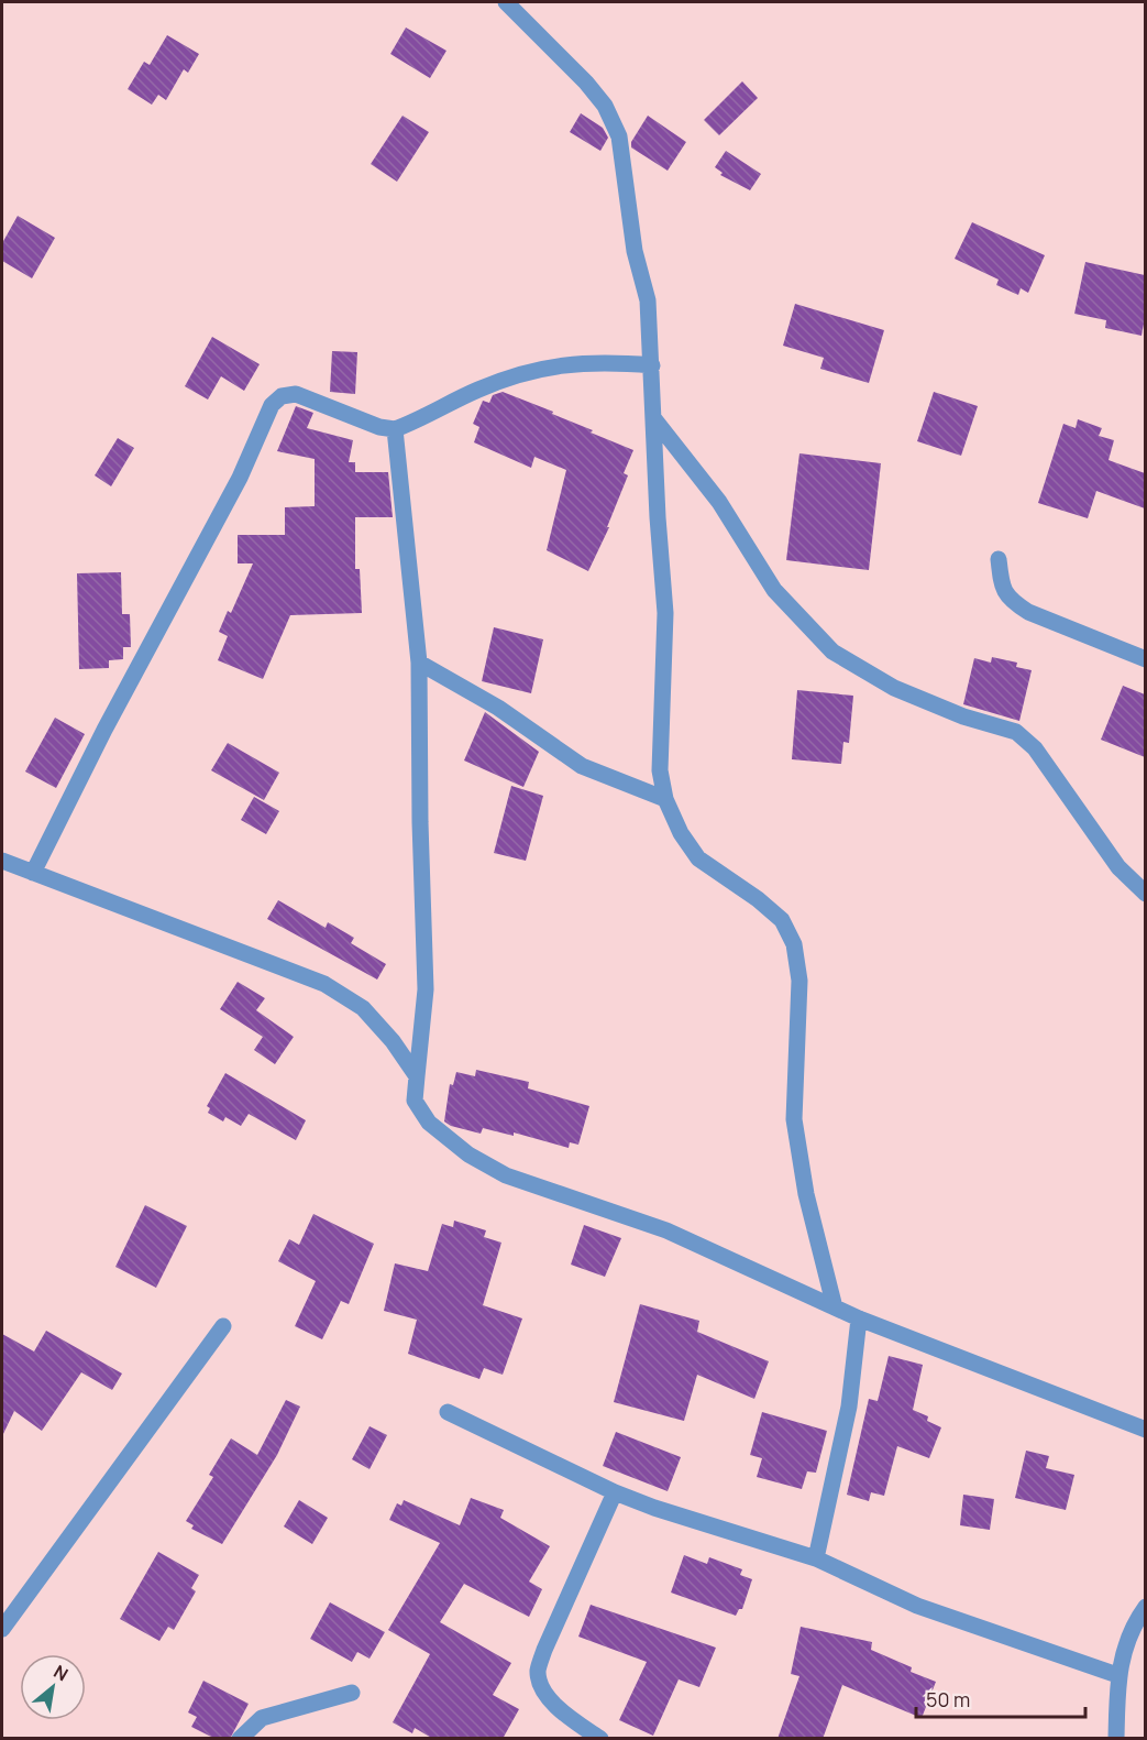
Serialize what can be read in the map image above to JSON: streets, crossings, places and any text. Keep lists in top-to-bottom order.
{
  "scale_bar": "50 m",
  "north": "top right"
}
